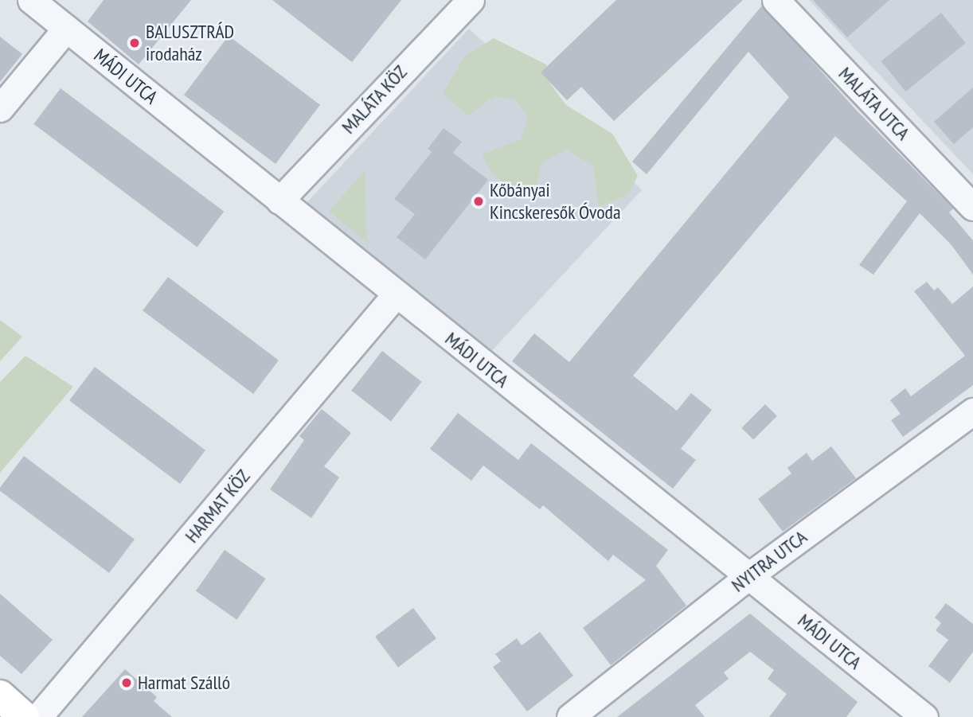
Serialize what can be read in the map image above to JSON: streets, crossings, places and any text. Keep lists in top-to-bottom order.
{
  "streets": {
    "street": [
      "MÁDI UTCA",
      "MALÁTA KÖZ",
      "MALÁTA UTCA",
      "HARMAT KÖZ",
      "NYITRA UTCA"
    ]
  },
  "crossings": [
    ["MÁDI UTCA", "MALÁTA KÖZ"],
    ["MÁDI UTCA", "HARMAT KÖZ"],
    ["MÁDI UTCA", "NYITRA UTCA"]
  ],
  "places": ["BALUSZTRÁD irodaház", "Kőbányai Kincskeresők Óvoda", "Harmat Szálló"]
}
